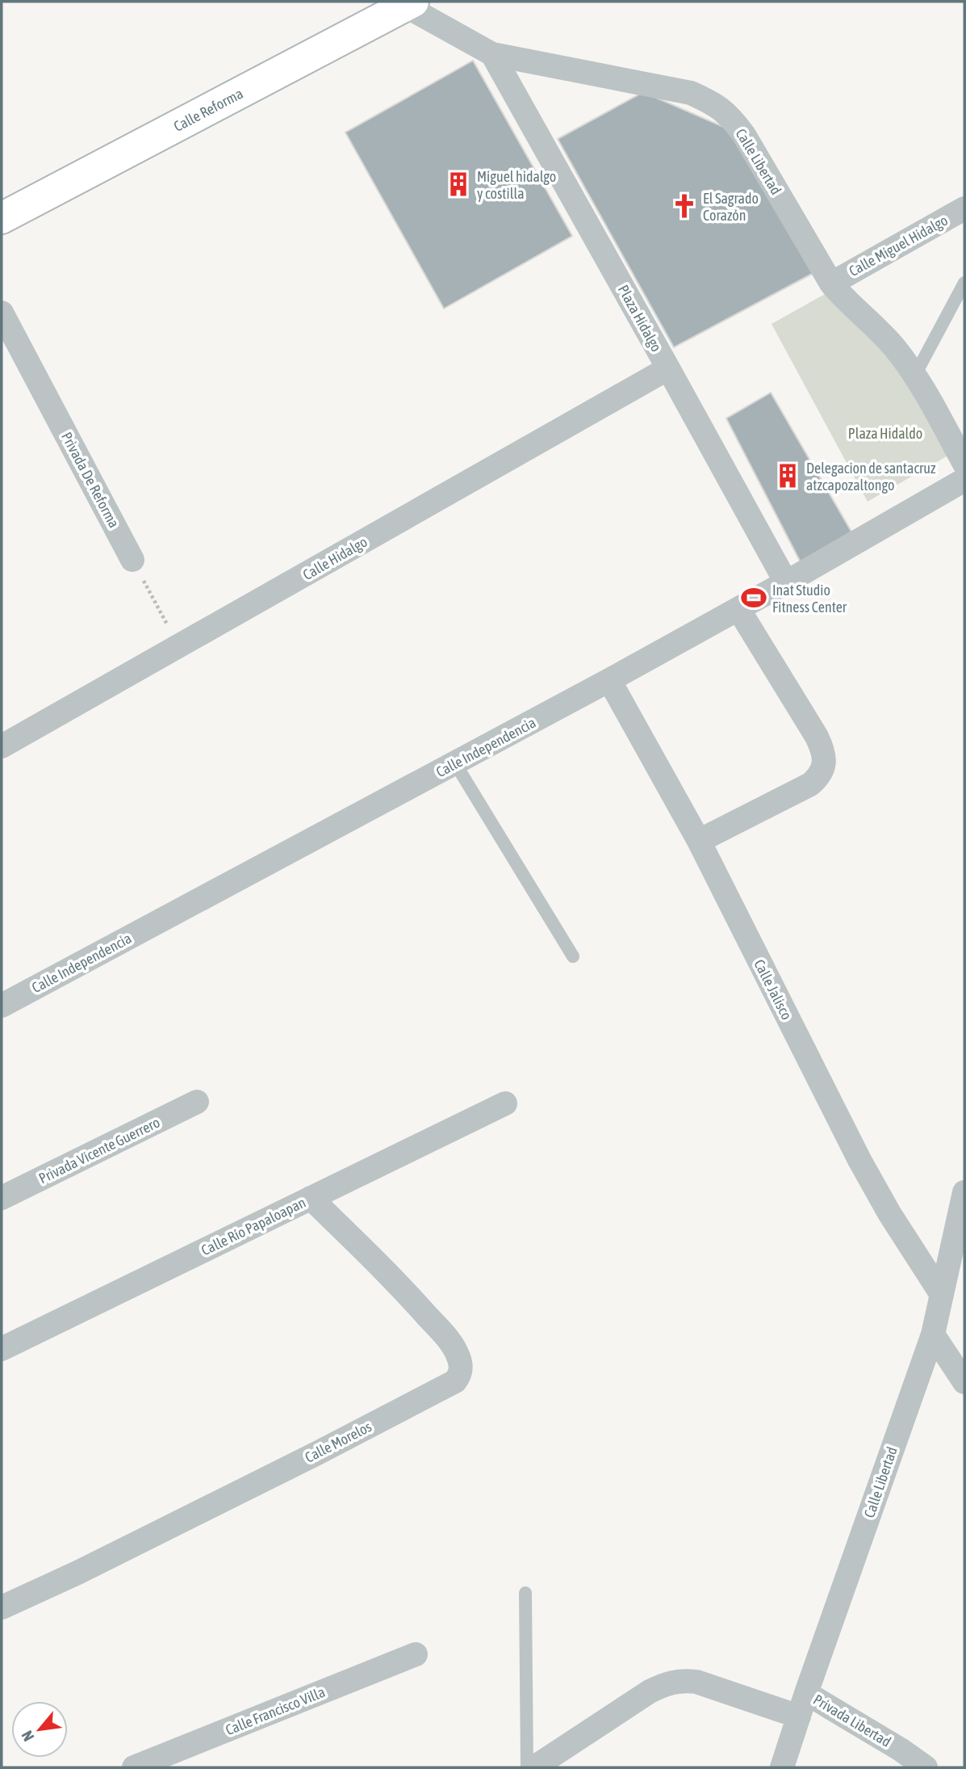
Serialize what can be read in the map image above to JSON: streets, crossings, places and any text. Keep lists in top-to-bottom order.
{
  "streets": {
    "street": [
      "Calle Reforma",
      "Calle Libertad",
      "Calle Miguel Hidalgo",
      "Plaza Hidalgo",
      "Privada De Reforma",
      "Calle Hidalgo",
      "Calle Independencia",
      "Calle Jalisco",
      "Privada Vicente Guerrero",
      "Calle Río Papaloapan",
      "Calle Morelos",
      "Calle Francisco Villa",
      "Privada Libertad"
    ]
  },
  "crossings": [
    ["Calle Reforma", "Calle Libertad"],
    ["Calle Libertad", "Calle Miguel Hidalgo"],
    ["Calle Libertad", "Plaza Hidalgo"],
    ["Calle Libertad", "Calle Jalisco"],
    ["Calle Libertad", "Privada Libertad"],
    ["Plaza Hidalgo", "Calle Hidalgo"],
    ["Plaza Hidalgo", "Calle Independencia"],
    ["Calle Independencia", "Calle Jalisco"],
    ["Calle Río Papaloapan", "Calle Morelos"]
  ],
  "parks": ["Plaza Hidaldo"],
  "places": {
    "building": ["Miguel hidalgo y costilla", "Delegacion de santacruz atzcapozaltongo"],
    "church": ["El Sagrado Corazón"],
    "sports": ["Inat Studio Fitness Center"]
  },
  "north": "bottom left"
}
